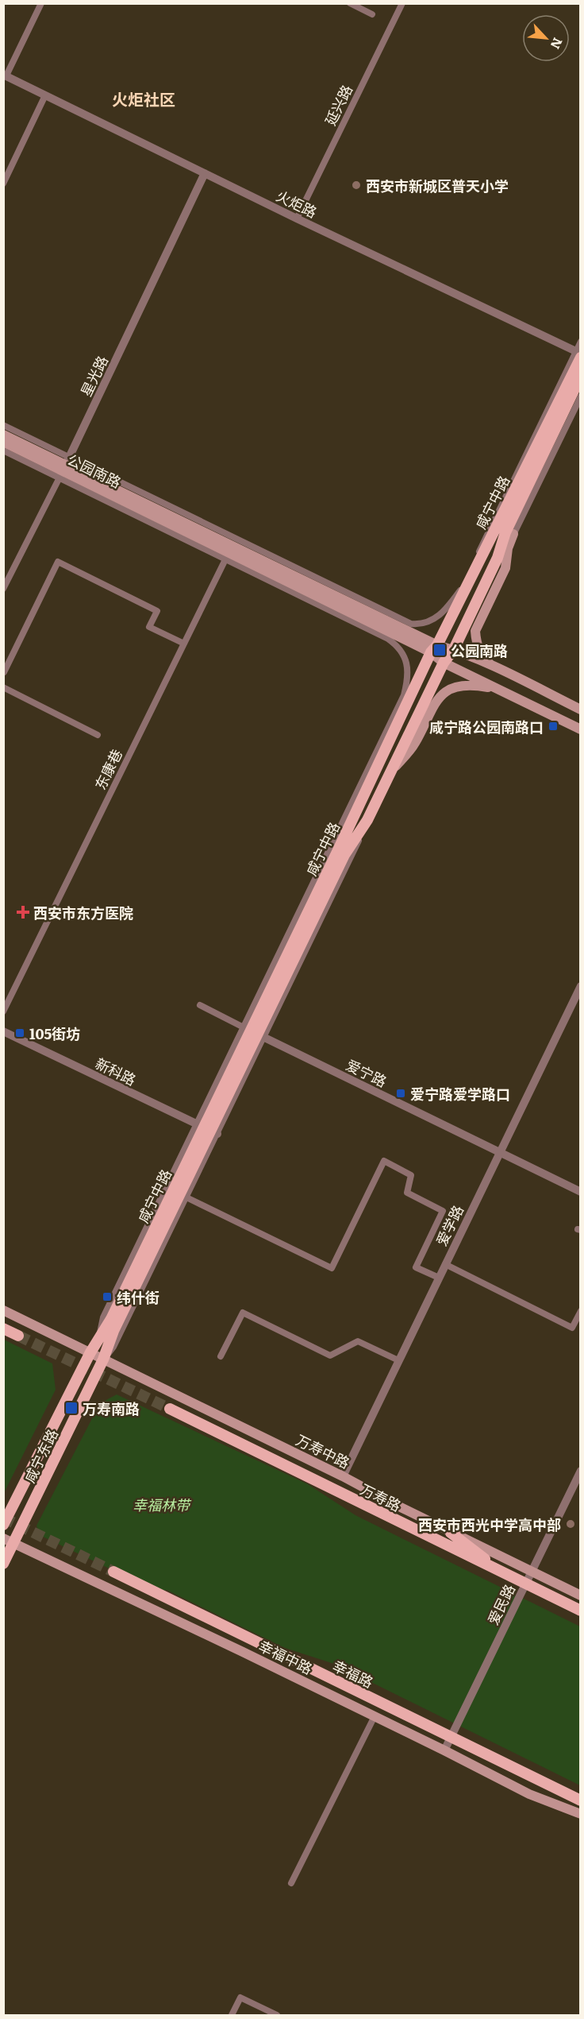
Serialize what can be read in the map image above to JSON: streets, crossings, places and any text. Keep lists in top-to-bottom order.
{
  "streets": {
    "main road": [
      "公园南路",
      "咸宁中路",
      "万寿中路",
      "咸宁东路",
      "万寿路",
      "幸福中路",
      "幸福路"
    ],
    "street": [
      "延兴路",
      "火炬路",
      "星光路",
      "东康巷",
      "新科路",
      "爱宁路",
      "爱学路",
      "爱民路"
    ]
  },
  "crossings": [
    ["延兴路", "火炬路"],
    ["火炬路", "星光路"],
    ["火炬路", "咸宁中路"],
    ["星光路", "公园南路"],
    ["公园南路", "咸宁中路"],
    ["公园南路", "东康巷"],
    ["咸宁中路", "新科路"],
    ["咸宁中路", "爱宁路"],
    ["咸宁中路", "万寿中路"],
    ["咸宁中路", "咸宁东路"],
    ["爱宁路", "爱学路"],
    ["爱学路", "万寿中路"],
    ["万寿中路", "咸宁东路"],
    ["万寿中路", "爱民路"],
    ["咸宁东路", "幸福中路"],
    ["万寿路", "爱民路"],
    ["爱民路", "幸福中路"],
    ["爱民路", "幸福路"]
  ],
  "districts": ["火炬社区"],
  "parks": ["幸福林带"],
  "places": {
    "other": ["西安市新城区普天小学", "西安市西光中学高中部"],
    "transit": [
      "公园南路",
      "咸宁路公园南路口",
      "105街坊",
      "爱宁路爱学路口",
      "纬什街",
      "万寿南路"
    ],
    "health": ["西安市东方医院"]
  },
  "north": "bottom right"
}
